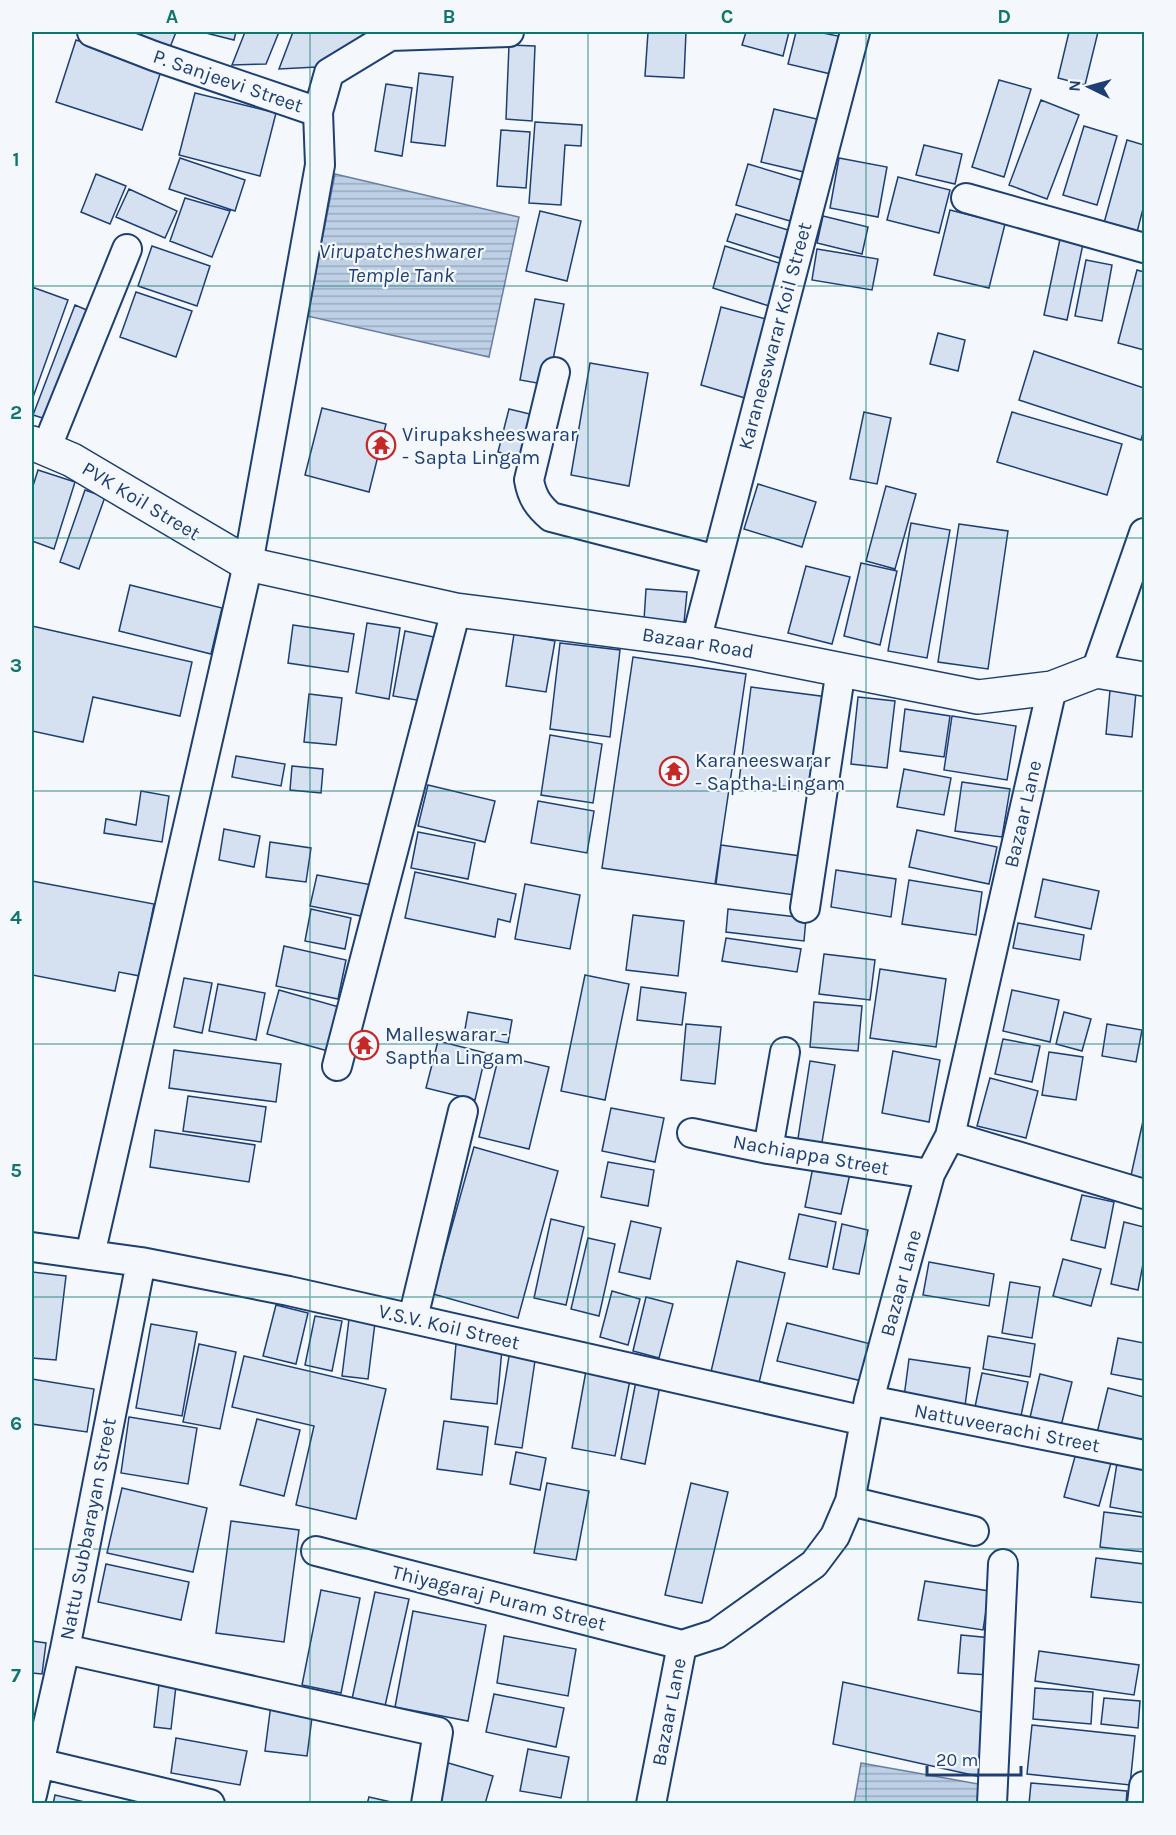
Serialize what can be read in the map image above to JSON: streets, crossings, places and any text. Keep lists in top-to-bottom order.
{
  "streets": {
    "street": [
      "P. Sanjeevi Street",
      "Karaneeswarar Koil Street",
      "PVK Koil Street",
      "Bazaar Road",
      "Bazaar Lane",
      "Nachiappa Street",
      "V.S.V. Koil Street",
      "Nattuveerachi Street",
      "Nattu Subbarayan Street",
      "Thiyagaraj Puram Street"
    ]
  },
  "crossings": [
    ["Karaneeswarar Koil Street", "Bazaar Road"],
    ["PVK Koil Street", "Bazaar Road"],
    ["Bazaar Road", "Bazaar Lane"],
    ["Bazaar Lane", "Nachiappa Street"],
    ["Bazaar Lane", "V.S.V. Koil Street"],
    ["Bazaar Lane", "Nattuveerachi Street"],
    ["Bazaar Lane", "Thiyagaraj Puram Street"],
    ["V.S.V. Koil Street", "Nattuveerachi Street"],
    ["V.S.V. Koil Street", "Nattu Subbarayan Street"]
  ],
  "water": ["Virupatcheshwarer Temple Tank"],
  "places": {
    "temple": ["Virupaksheeswarar - Sapta Lingam", "Karaneeswarar - Saptha Lingam", "Malleswarar - Saptha Lingam"]
  },
  "scale_bar": "20 m",
  "north": "left",
  "grid": {
    "columns": [
      "A",
      "B",
      "C",
      "D"
    ],
    "rows": [
      "1",
      "2",
      "3",
      "4",
      "5",
      "6",
      "7"
    ]
  }
}
